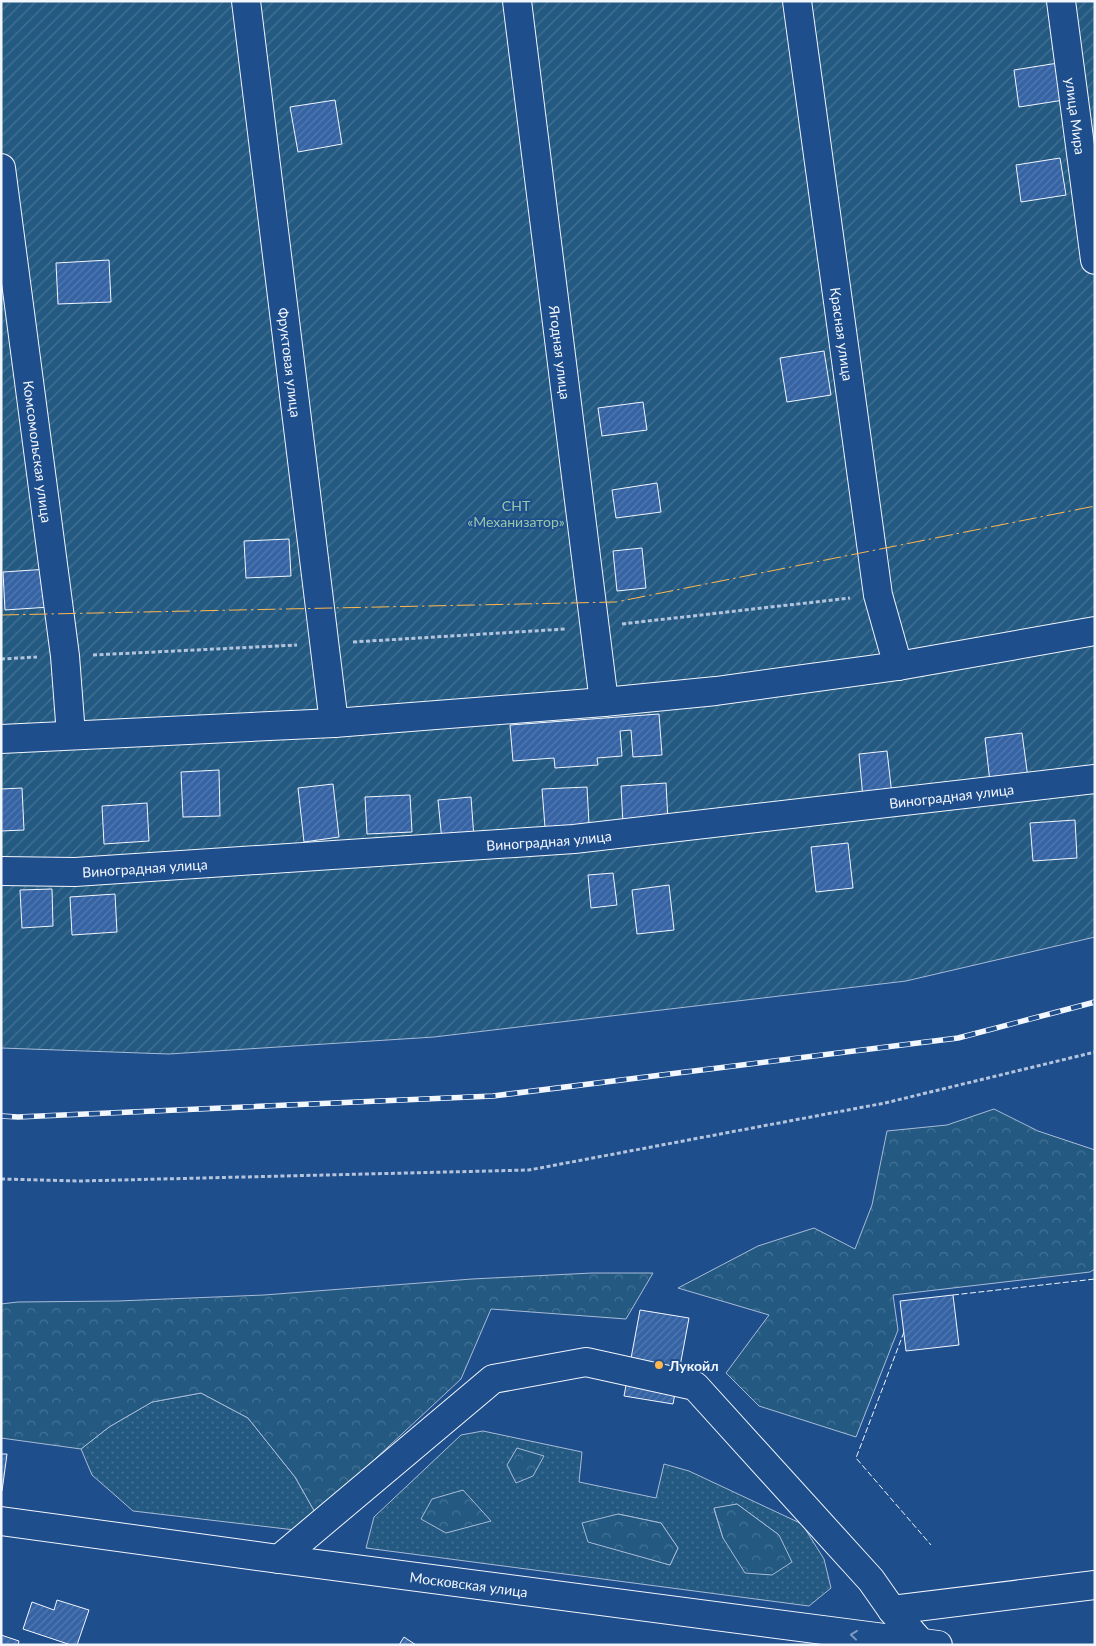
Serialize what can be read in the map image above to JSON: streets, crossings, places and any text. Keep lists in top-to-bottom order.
{
  "streets": {
    "main road": [
      "улица Мира",
      "Красная улица",
      "Ягодная улица",
      "Фруктовая улица",
      "Комсомольская улица",
      "Виноградная улица",
      "Московская улица"
    ]
  },
  "parks": ["СНТ «Механизатор»"],
  "places": ["Лукойл"]
}
